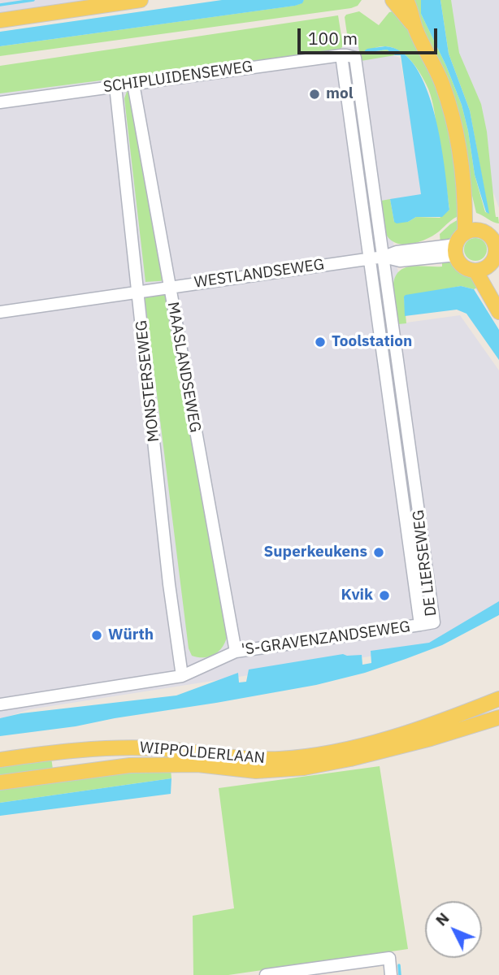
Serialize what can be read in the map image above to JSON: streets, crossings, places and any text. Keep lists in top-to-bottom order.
{
  "streets": {
    "main road": ["WIPPOLDERLAAN"],
    "street": [
      "SCHIPLUIDENSEWEG",
      "WESTLANDSEWEG",
      "MAASLANDSEWEG",
      "MONSTERSEWEG",
      "DE LIERSEWEG",
      "'S-GRAVENZANDSEWEG"
    ]
  },
  "crossings": [
    ["SCHIPLUIDENSEWEG", "MAASLANDSEWEG"],
    ["SCHIPLUIDENSEWEG", "MONSTERSEWEG"],
    ["SCHIPLUIDENSEWEG", "DE LIERSEWEG"],
    ["WESTLANDSEWEG", "MAASLANDSEWEG"],
    ["WESTLANDSEWEG", "MONSTERSEWEG"],
    ["WESTLANDSEWEG", "DE LIERSEWEG"],
    ["MAASLANDSEWEG", "'S-GRAVENZANDSEWEG"],
    ["MONSTERSEWEG", "'S-GRAVENZANDSEWEG"],
    ["DE LIERSEWEG", "'S-GRAVENZANDSEWEG"]
  ],
  "places": [
    "mol",
    "Toolstation",
    "Superkeukens",
    "Kvik",
    "Würth"
  ],
  "scale_bar": "100 m",
  "north": "top left"
}
